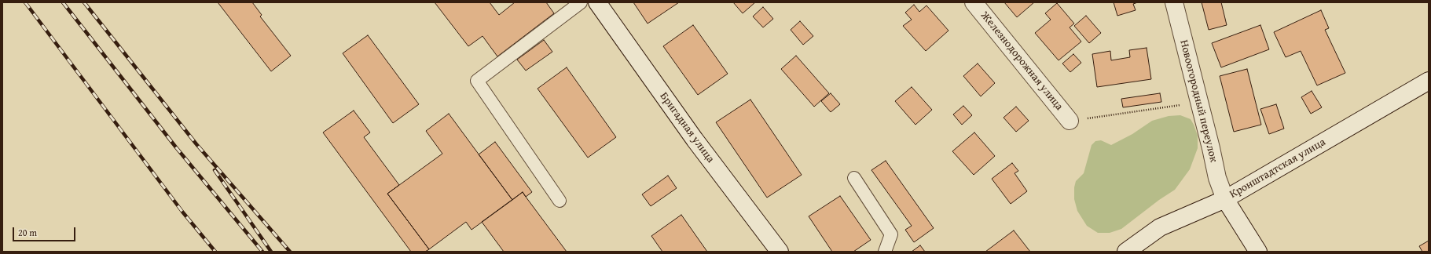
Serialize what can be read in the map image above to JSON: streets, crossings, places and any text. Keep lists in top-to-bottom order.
{
  "streets": {
    "street": [
      "Железнодорожная улица",
      "Новоогородный переулок",
      "Бригадная улица",
      "Кронштадтская улица"
    ]
  },
  "crossings": [
    ["Новоогородный переулок", "Кронштадтская улица"]
  ],
  "scale_bar": "20 m"
}
